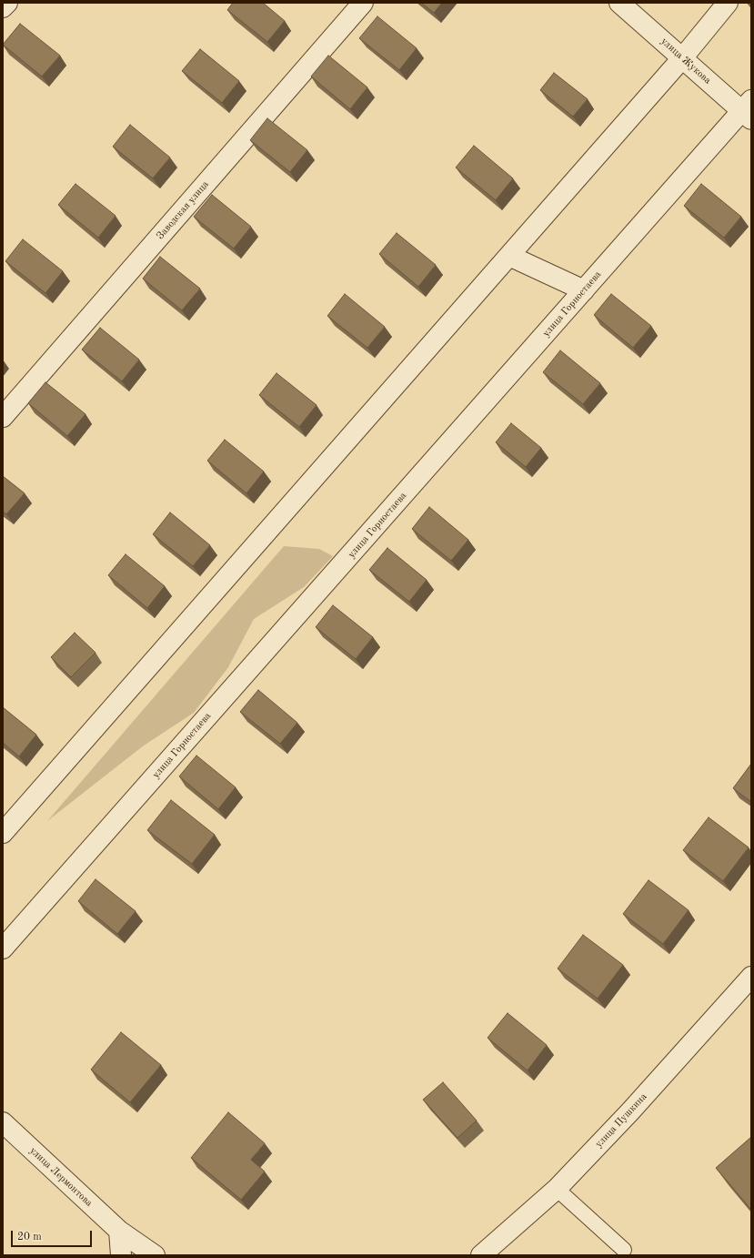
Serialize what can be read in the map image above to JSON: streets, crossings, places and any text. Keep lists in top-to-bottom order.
{
  "streets": {
    "street": [
      "улица Жукова",
      "Заводская улица",
      "улица Горностаева",
      "улица Пушкина",
      "улица Лермонтова"
    ]
  },
  "crossings": [
    ["улица Жукова", "улица Горностаева"]
  ],
  "scale_bar": "20 m"
}
